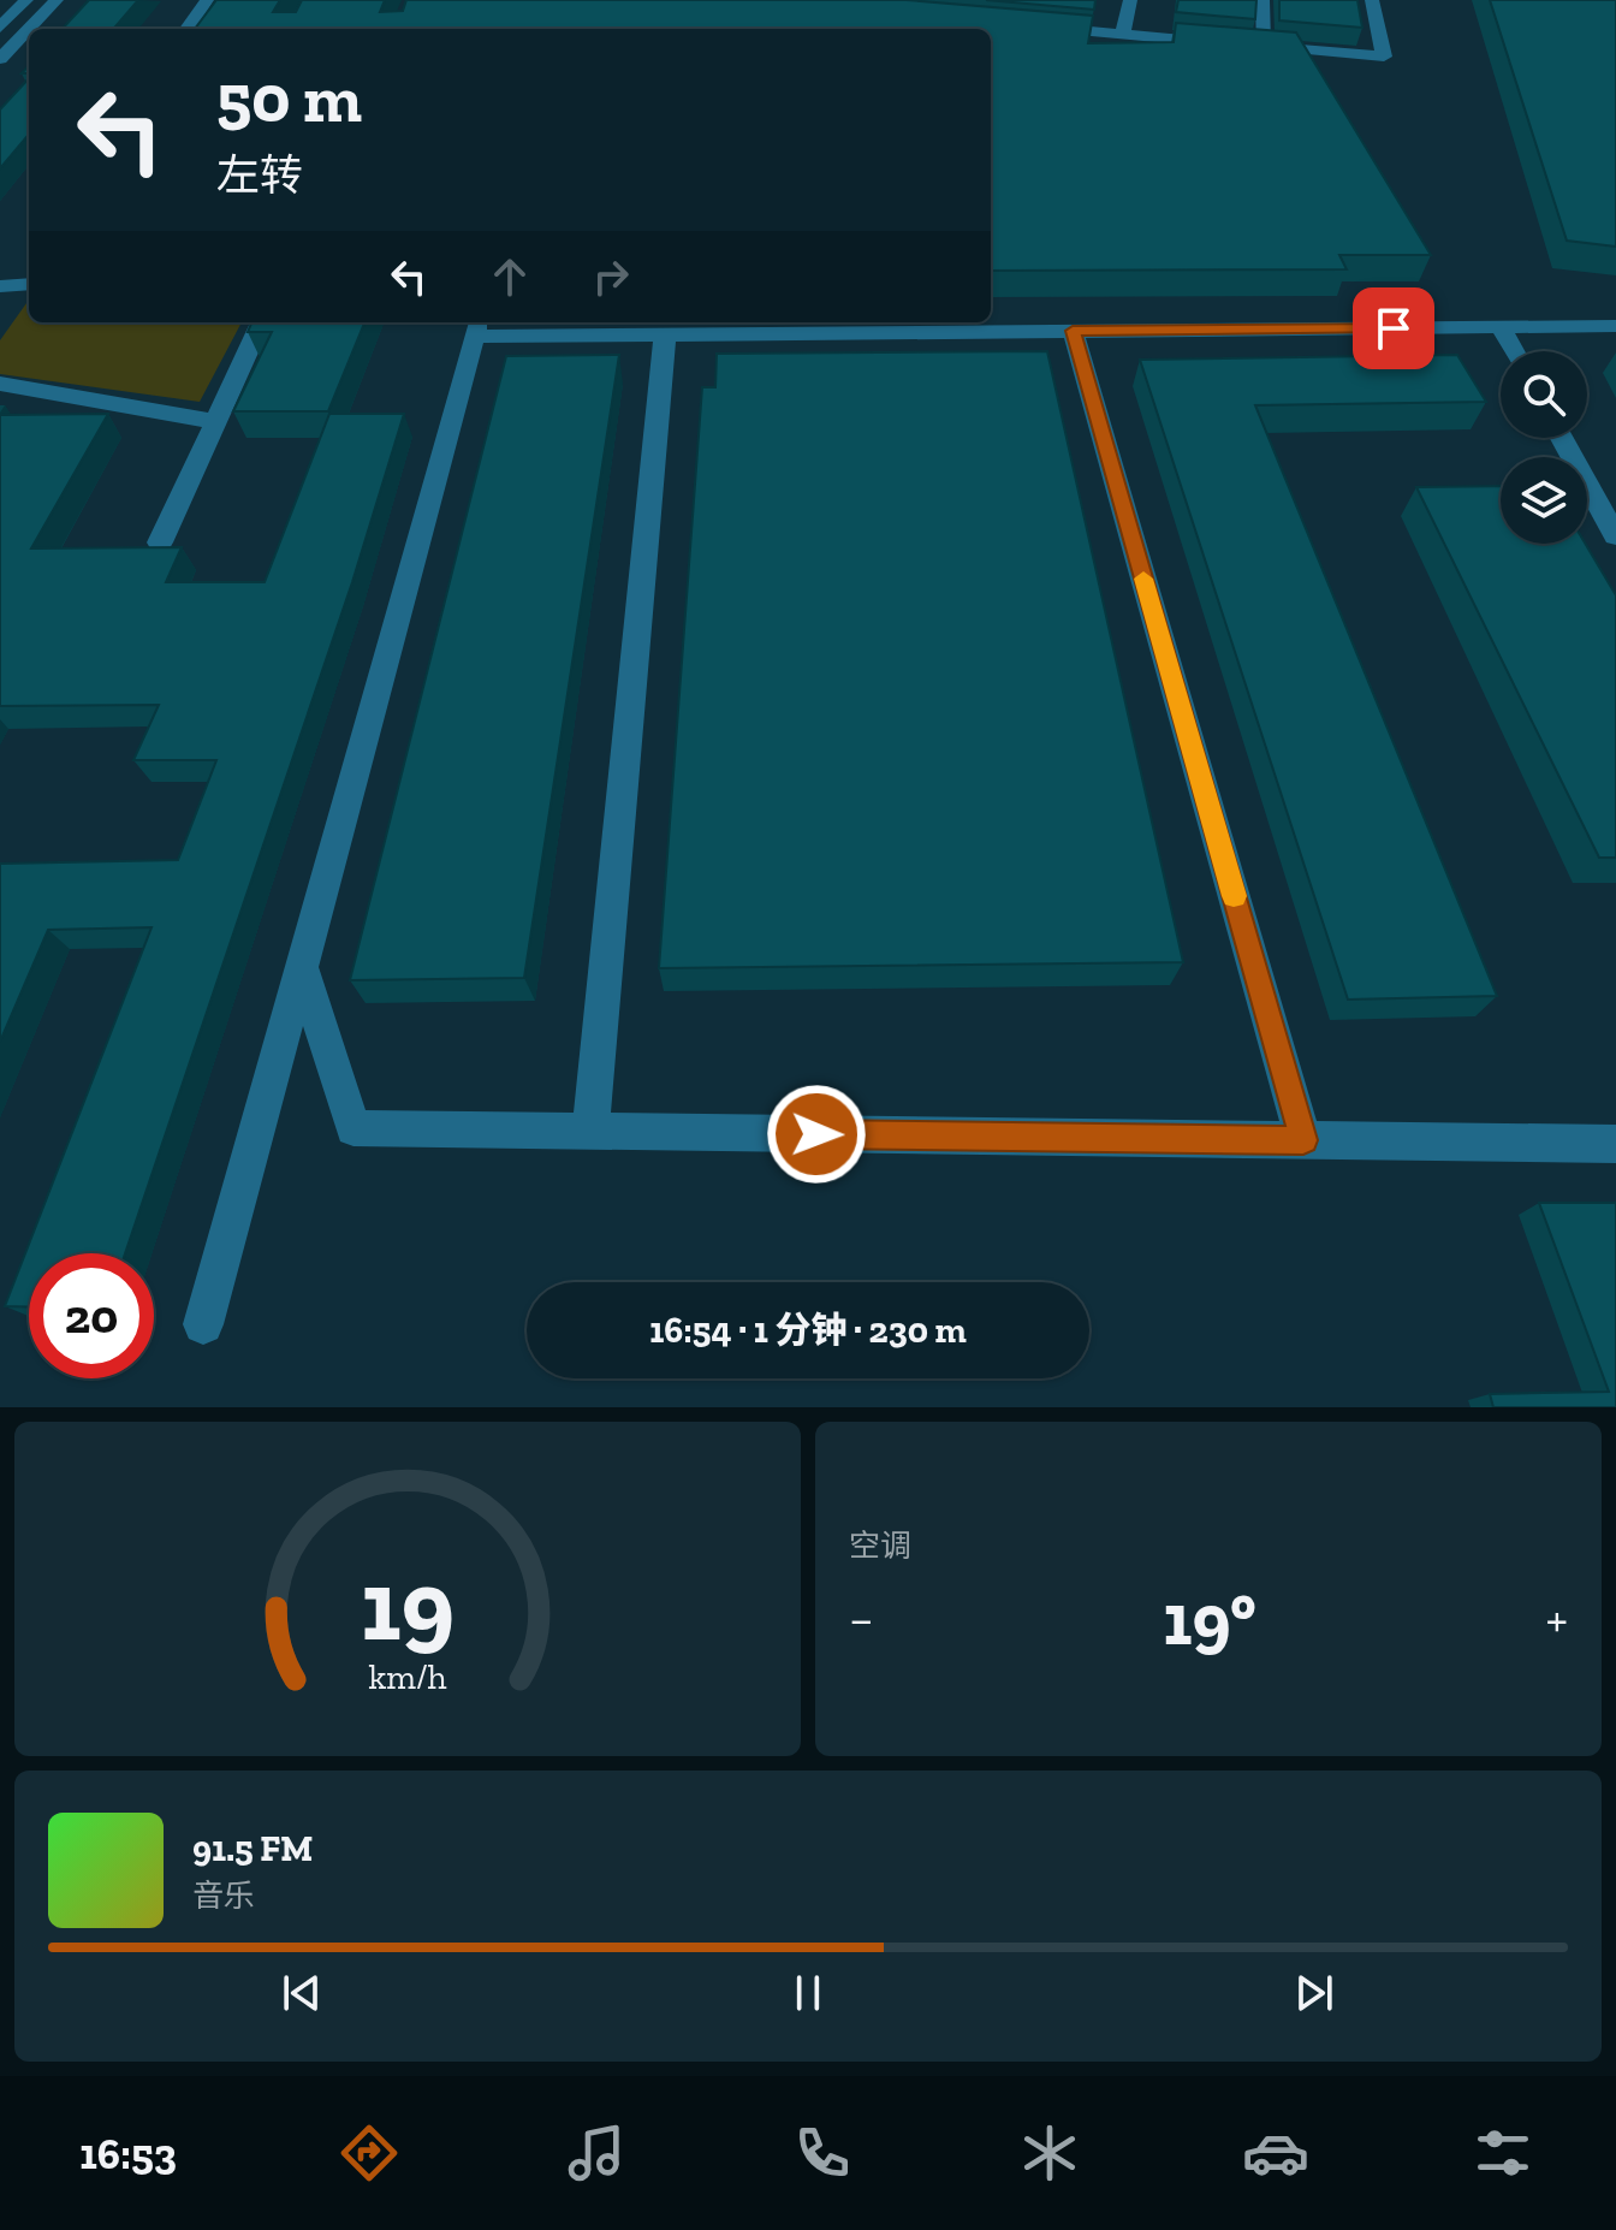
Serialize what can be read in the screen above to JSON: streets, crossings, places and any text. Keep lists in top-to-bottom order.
{
  "page": {
    "turn": ["50 m", "左转"],
    "limit": "20",
    "trip": "16:54 · 1 分钟 · 230 m",
    "tile": "空调",
    "heat": ["−", "19°", "+"],
    "song": ["91.5 FM", "音乐"],
    "tabs": "16:53",
    "gauge": ["19", "km/h"]
  }
}
